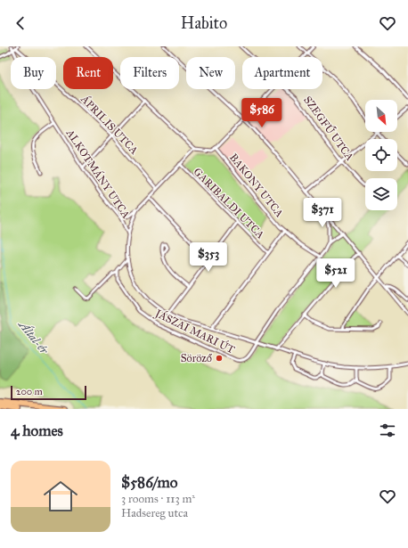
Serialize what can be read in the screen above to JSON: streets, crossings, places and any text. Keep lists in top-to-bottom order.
{
  "streets": {
    "street": [
      "ÁPRILIS UTCA",
      "SZEGFŰ UTCA",
      "ALKOTMÁNY UTCA",
      "BAKONY UTCA",
      "GARIBALDI UTCA",
      "JÁSZAI MARI ÚT"
    ]
  },
  "crossings": [
    ["ÁPRILIS UTCA", "ALKOTMÁNY UTCA"],
    ["BAKONY UTCA", "JÁSZAI MARI ÚT"]
  ],
  "water": ["Által-ér"],
  "places": ["Söröző"],
  "scale_bar": "200 m",
  "north": "bottom right",
  "page": {
    "header": "Habito",
    "chip": [
      "Buy",
      "Rent",
      "Filters",
      "New",
      "Apartment"
    ],
    "price": [
      "$586",
      "$371",
      "$353",
      "$521"
    ],
    "scale": "200 m",
    "heading": "4 homes",
    "list": [
      {
        "name": "$586/mo",
        "note": "3 rooms · 113 m² · Hadsereg utca"
      }
    ]
  }
}
